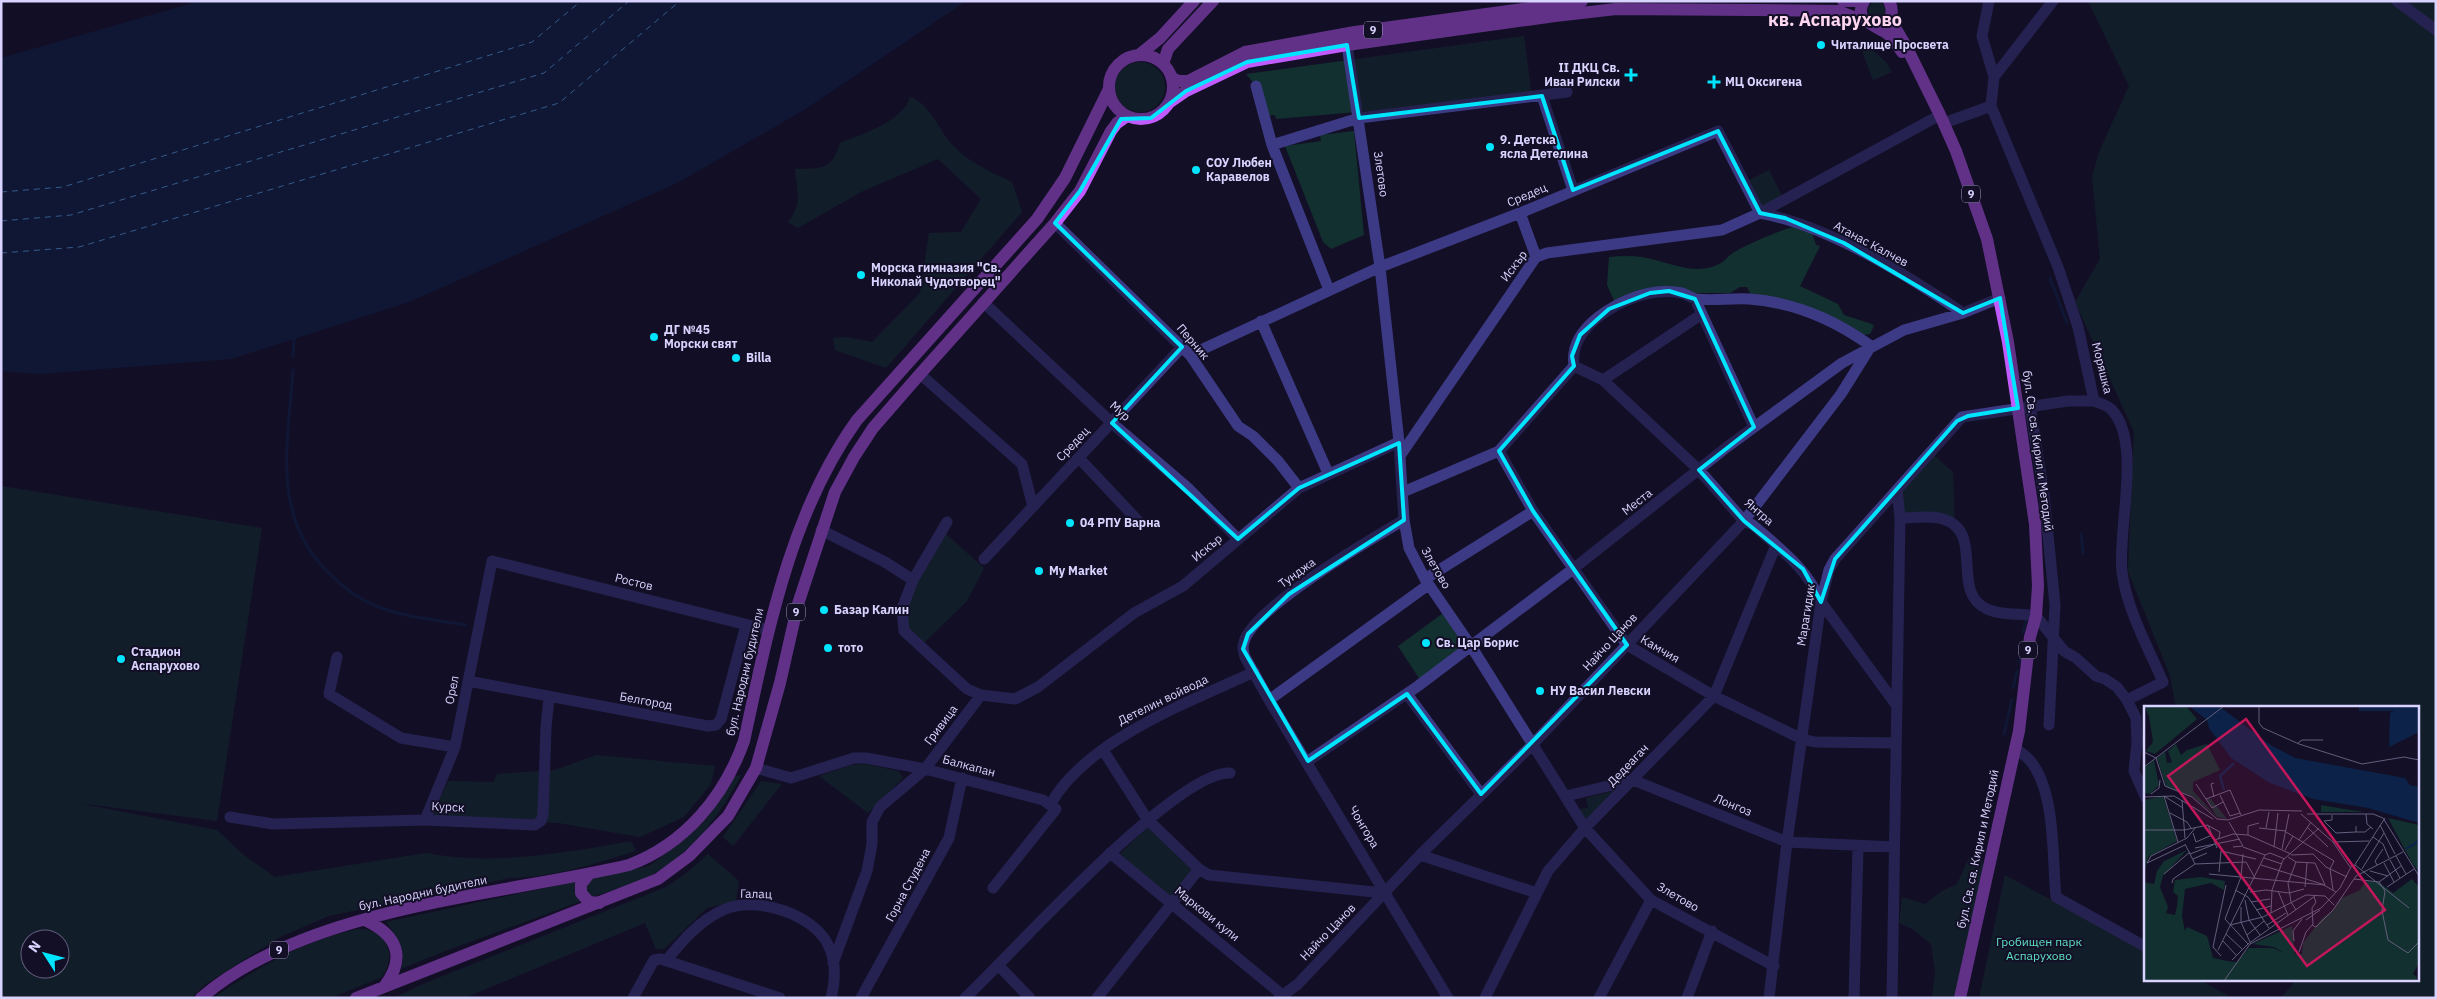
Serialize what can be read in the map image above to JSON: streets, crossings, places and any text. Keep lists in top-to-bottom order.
{
  "streets": {
    "main road": ["9", "бул. Св. св. Кирил и Методий", "бул. Народни будители"],
    "street": [
      "Злетово",
      "Средец",
      "Атанас Калчев",
      "Искър",
      "Перник",
      "Моряшка",
      "Мур",
      "Места",
      "Янтра",
      "Тунджа",
      "Ростов",
      "Марагидик",
      "Найчо Цанов",
      "Камчия",
      "Орел",
      "Детелин войвода",
      "Белгород",
      "Гривица",
      "Дедеагач",
      "Балкапан",
      "Лонгоз",
      "Курск",
      "Чонгора",
      "Горна Студена",
      "Галац",
      "Маркови кули"
    ]
  },
  "crossings": [
    ["9", "Злетово"],
    ["9", "Перник"],
    ["9", "Мур"],
    ["9", "бул. Св. св. Кирил и Методий"],
    ["9", "бул. Народни будители"],
    ["9", "Балкапан"],
    ["Злетово", "Средец"],
    ["Злетово", "Искър"],
    ["Злетово", "Места"],
    ["Злетово", "Тунджа"],
    ["Злетово", "Марагидик"],
    ["Злетово", "Найчо Цанов"],
    ["Злетово", "Дедеагач"],
    ["Средец", "Атанас Калчев"],
    ["Средец", "Искър"],
    ["Средец", "Перник"],
    ["Средец", "Мур"],
    ["Атанас Калчев", "Искър"],
    ["Атанас Калчев", "Места"],
    ["Искър", "Перник"],
    ["Искър", "Моряшка"],
    ["Искър", "Мур"],
    ["Искър", "бул. Св. св. Кирил и Методий"],
    ["Искър", "Гривица"],
    ["Моряшка", "Марагидик"],
    ["бул. Св. св. Кирил и Методий", "Места"],
    ["бул. Св. св. Кирил и Методий", "Марагидик"],
    ["Места", "Янтра"],
    ["Места", "Найчо Цанов"],
    ["Места", "Камчия"],
    ["Места", "Чонгора"],
    ["Янтра", "Марагидик"],
    ["Янтра", "Найчо Цанов"],
    ["Янтра", "Дедеагач"],
    ["Тунджа", "Детелин войвода"],
    ["Тунджа", "Чонгора"],
    ["Ростов", "бул. Народни будители"],
    ["Ростов", "Орел"],
    ["Ростов", "Белгород"],
    ["Марагидик", "Камчия"],
    ["Марагидик", "Лонгоз"],
    ["Найчо Цанов", "Камчия"],
    ["Найчо Цанов", "Чонгора"],
    ["Найчо Цанов", "Маркови кули"],
    ["Камчия", "Дедеагач"],
    ["Орел", "Белгород"],
    ["Орел", "Курск"],
    ["Детелин войвода", "Балкапан"],
    ["Детелин войвода", "Чонгора"],
    ["Белгород", "Курск"],
    ["Гривица", "Балкапан"],
    ["Гривица", "Галац"],
    ["Дедеагач", "Лонгоз"],
    ["Балкапан", "Горна Студена"]
  ],
  "districts": ["кв. Аспарухово"],
  "parks": ["Гробищен парк Аспарухово"],
  "places": {
    "other": [
      "Читалище Просвета",
      "9. Детска ясла Детелина",
      "СОУ Любен Каравелов",
      "Морска гимназия \"Св. Николай Чудотворец\"",
      "ДГ №45 Морски свят",
      "Billa",
      "04 РПУ Варна",
      "My Market",
      "Базар Калин",
      "Св. Цар Борис",
      "тото",
      "Стадион Аспарухово",
      "НУ Васил Левски"
    ],
    "health": ["II ДКЦ Св. Иван Рилски", "МЦ Оксигена"]
  },
  "north": "top left"
}
